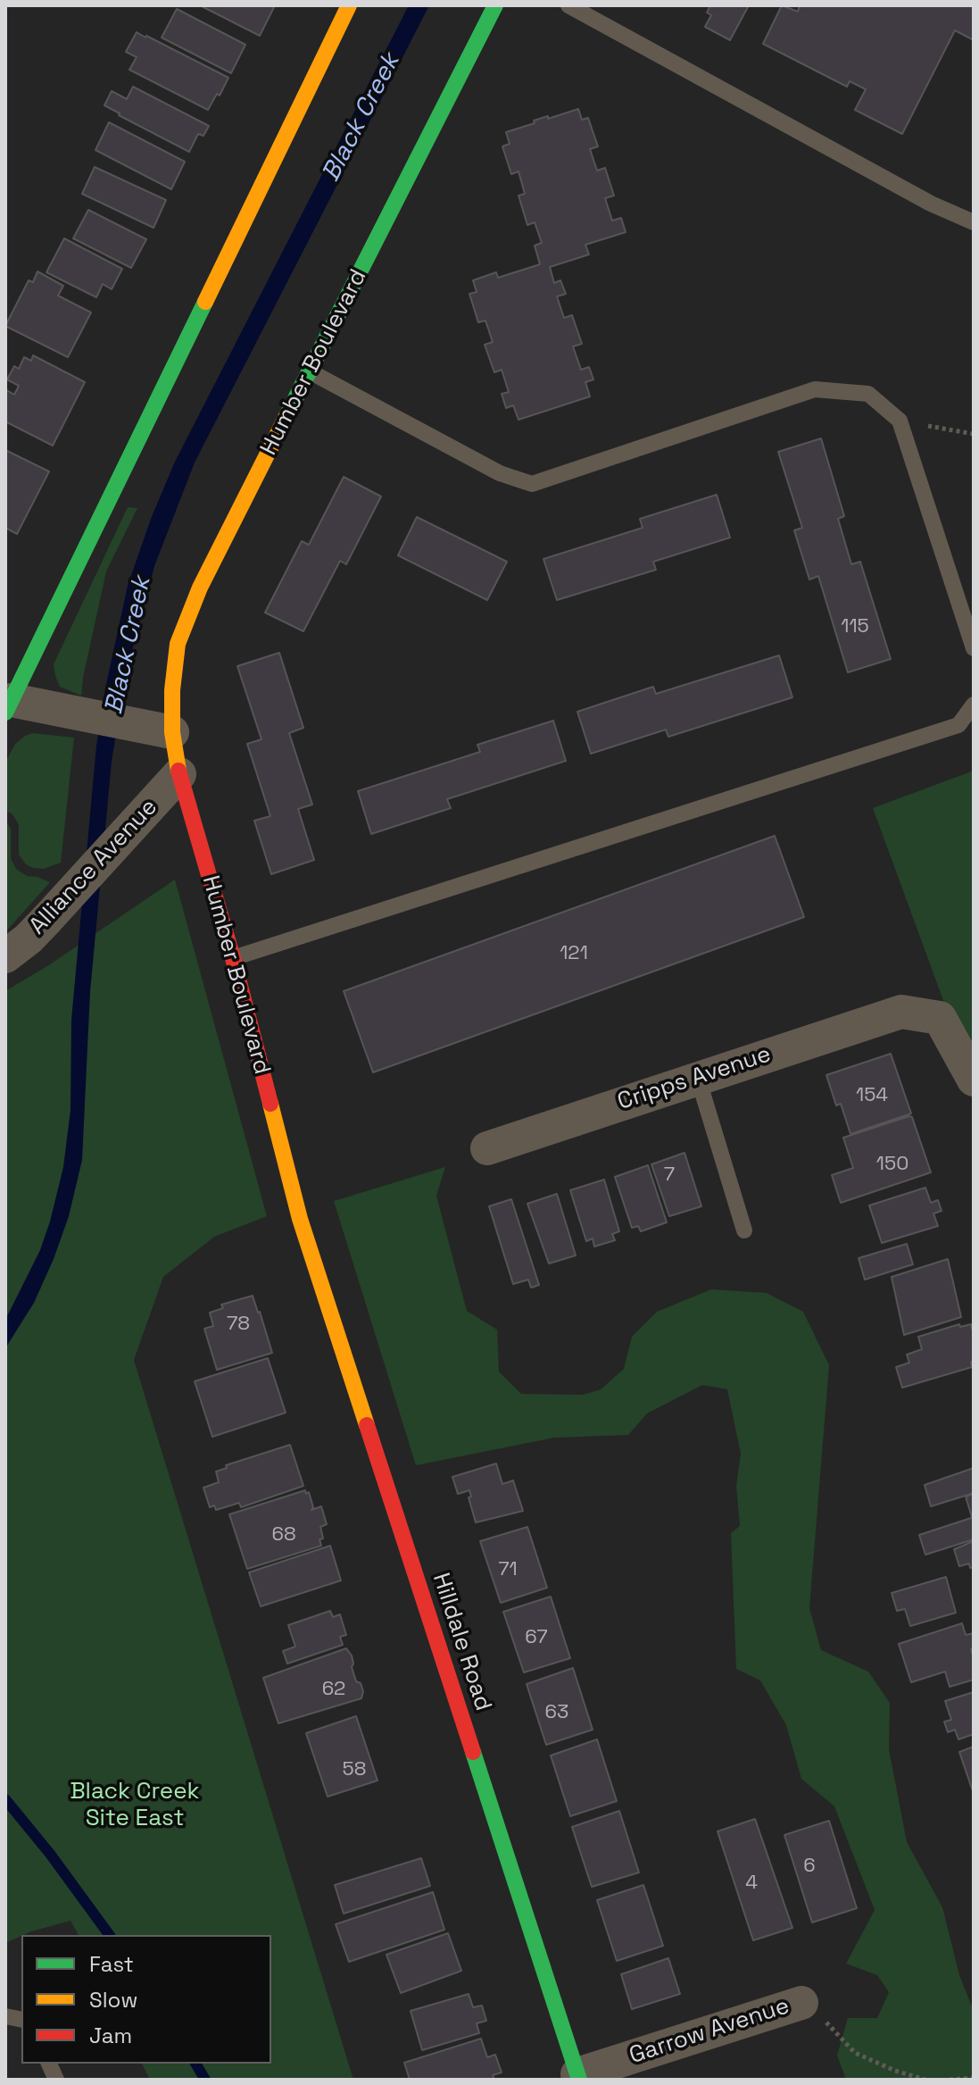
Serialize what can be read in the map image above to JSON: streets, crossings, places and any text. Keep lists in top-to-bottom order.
{
  "streets": {
    "street": [
      "Humber Boulevard",
      "Alliance Avenue",
      "Cripps Avenue",
      "Hilldale Road",
      "Garrow Avenue"
    ]
  },
  "crossings": [
    ["Humber Boulevard", "Alliance Avenue"],
    ["Humber Boulevard", "Hilldale Road"],
    ["Hilldale Road", "Garrow Avenue"]
  ],
  "water": ["Black Creek"],
  "parks": ["Black Creek Site East"],
  "house_numbers": [
    "115",
    "121",
    "154",
    "150",
    "7",
    "78",
    "68",
    "71",
    "67",
    "62",
    "63",
    "58",
    "6",
    "4"
  ],
  "legend": ["Fast", "Slow", "Jam"]
}
